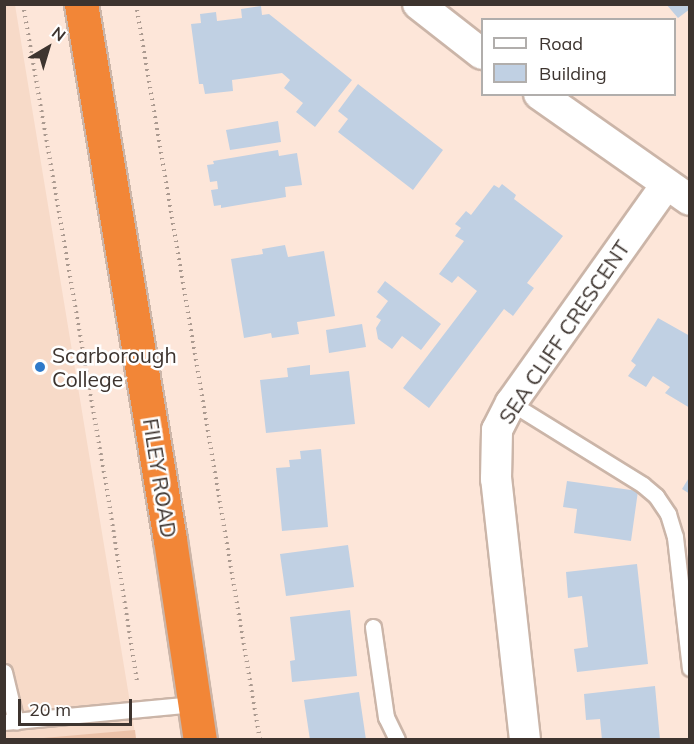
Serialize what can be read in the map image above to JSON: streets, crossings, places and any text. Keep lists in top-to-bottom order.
{
  "streets": {
    "highway": ["FILEY ROAD"],
    "street": ["SEA CLIFF CRESCENT"]
  },
  "places": ["Scarborough College"],
  "legend": ["Road", "Building"],
  "scale_bar": "20 m",
  "north": "top right"
}
